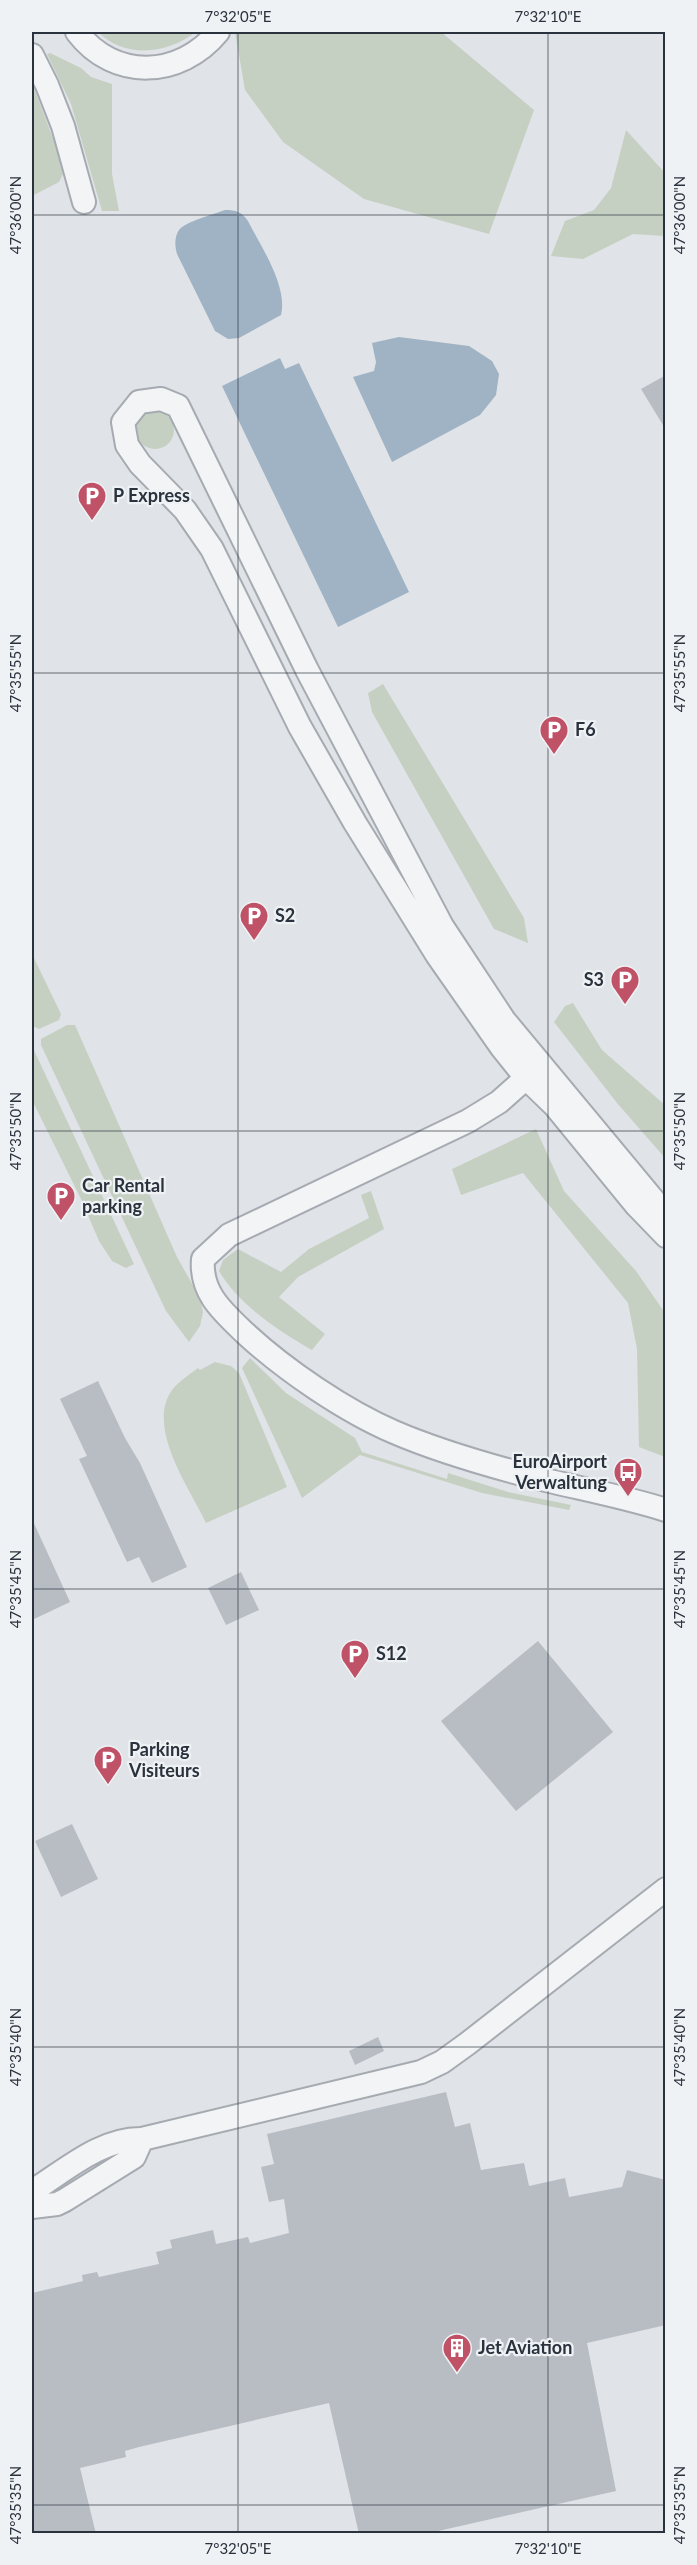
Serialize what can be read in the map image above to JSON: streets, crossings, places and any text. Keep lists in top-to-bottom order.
{
  "places": {
    "parking": [
      "P Express",
      "F6",
      "S2",
      "S3",
      "Car Rental parking",
      "S12",
      "Parking Visiteurs"
    ],
    "bus stop": ["EuroAirport Verwaltung"],
    "building": ["Jet Aviation"]
  },
  "coordinates": [
    "7°32'05\"E",
    "7°32'10\"E",
    "47°36'00\"N",
    "47°35'55\"N",
    "47°35'50\"N",
    "47°35'45\"N",
    "47°35'40\"N",
    "47°35'35\"N"
  ]
}
